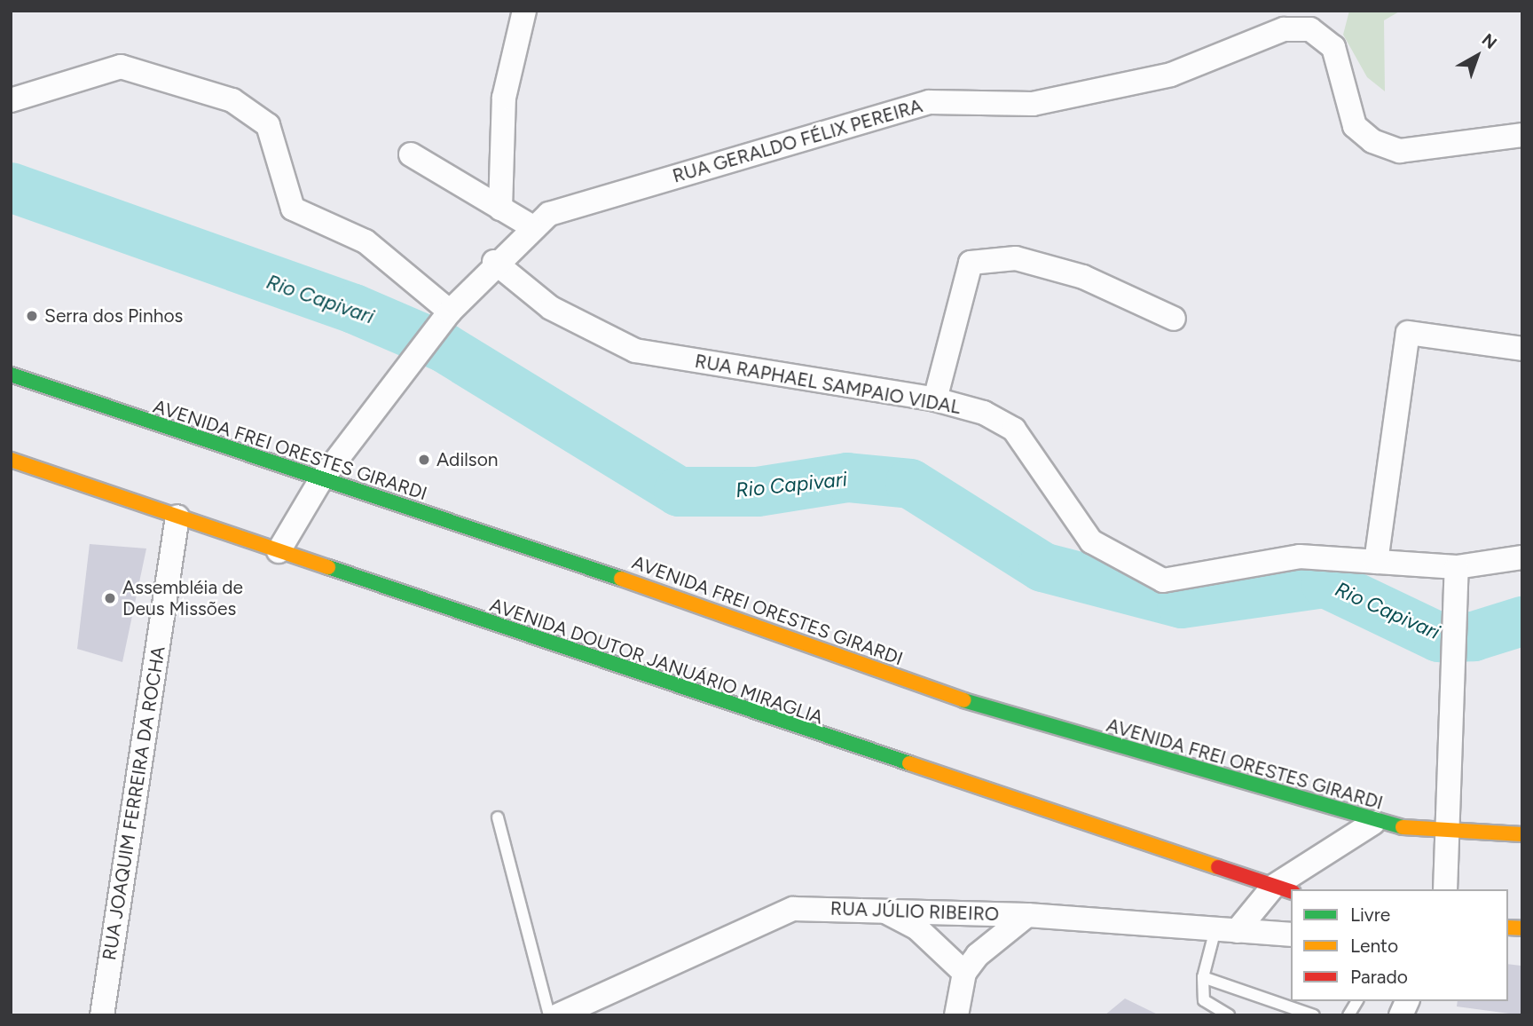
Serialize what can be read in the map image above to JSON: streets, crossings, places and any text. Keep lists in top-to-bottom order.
{
  "streets": {
    "main road": ["AVENIDA FREI ORESTES GIRARDI", "AVENIDA DOUTOR JANUÁRIO MIRAGLIA"],
    "street": [
      "RUA GERALDO FÉLIX PEREIRA",
      "RUA RAPHAEL SAMPAIO VIDAL",
      "RUA JOAQUIM FERREIRA DA ROCHA",
      "RUA JÚLIO RIBEIRO"
    ]
  },
  "crossings": [
    ["RUA GERALDO FÉLIX PEREIRA", "RUA RAPHAEL SAMPAIO VIDAL"],
    ["RUA GERALDO FÉLIX PEREIRA", "AVENIDA FREI ORESTES GIRARDI"],
    ["RUA GERALDO FÉLIX PEREIRA", "AVENIDA DOUTOR JANUÁRIO MIRAGLIA"],
    ["AVENIDA DOUTOR JANUÁRIO MIRAGLIA", "RUA JOAQUIM FERREIRA DA ROCHA"]
  ],
  "water": ["Rio Capivari"],
  "places": ["Serra dos Pinhos", "Adilson", "Assembléia de Deus Missões"],
  "legend": ["Livre", "Lento", "Parado"],
  "north": "top right"
}
